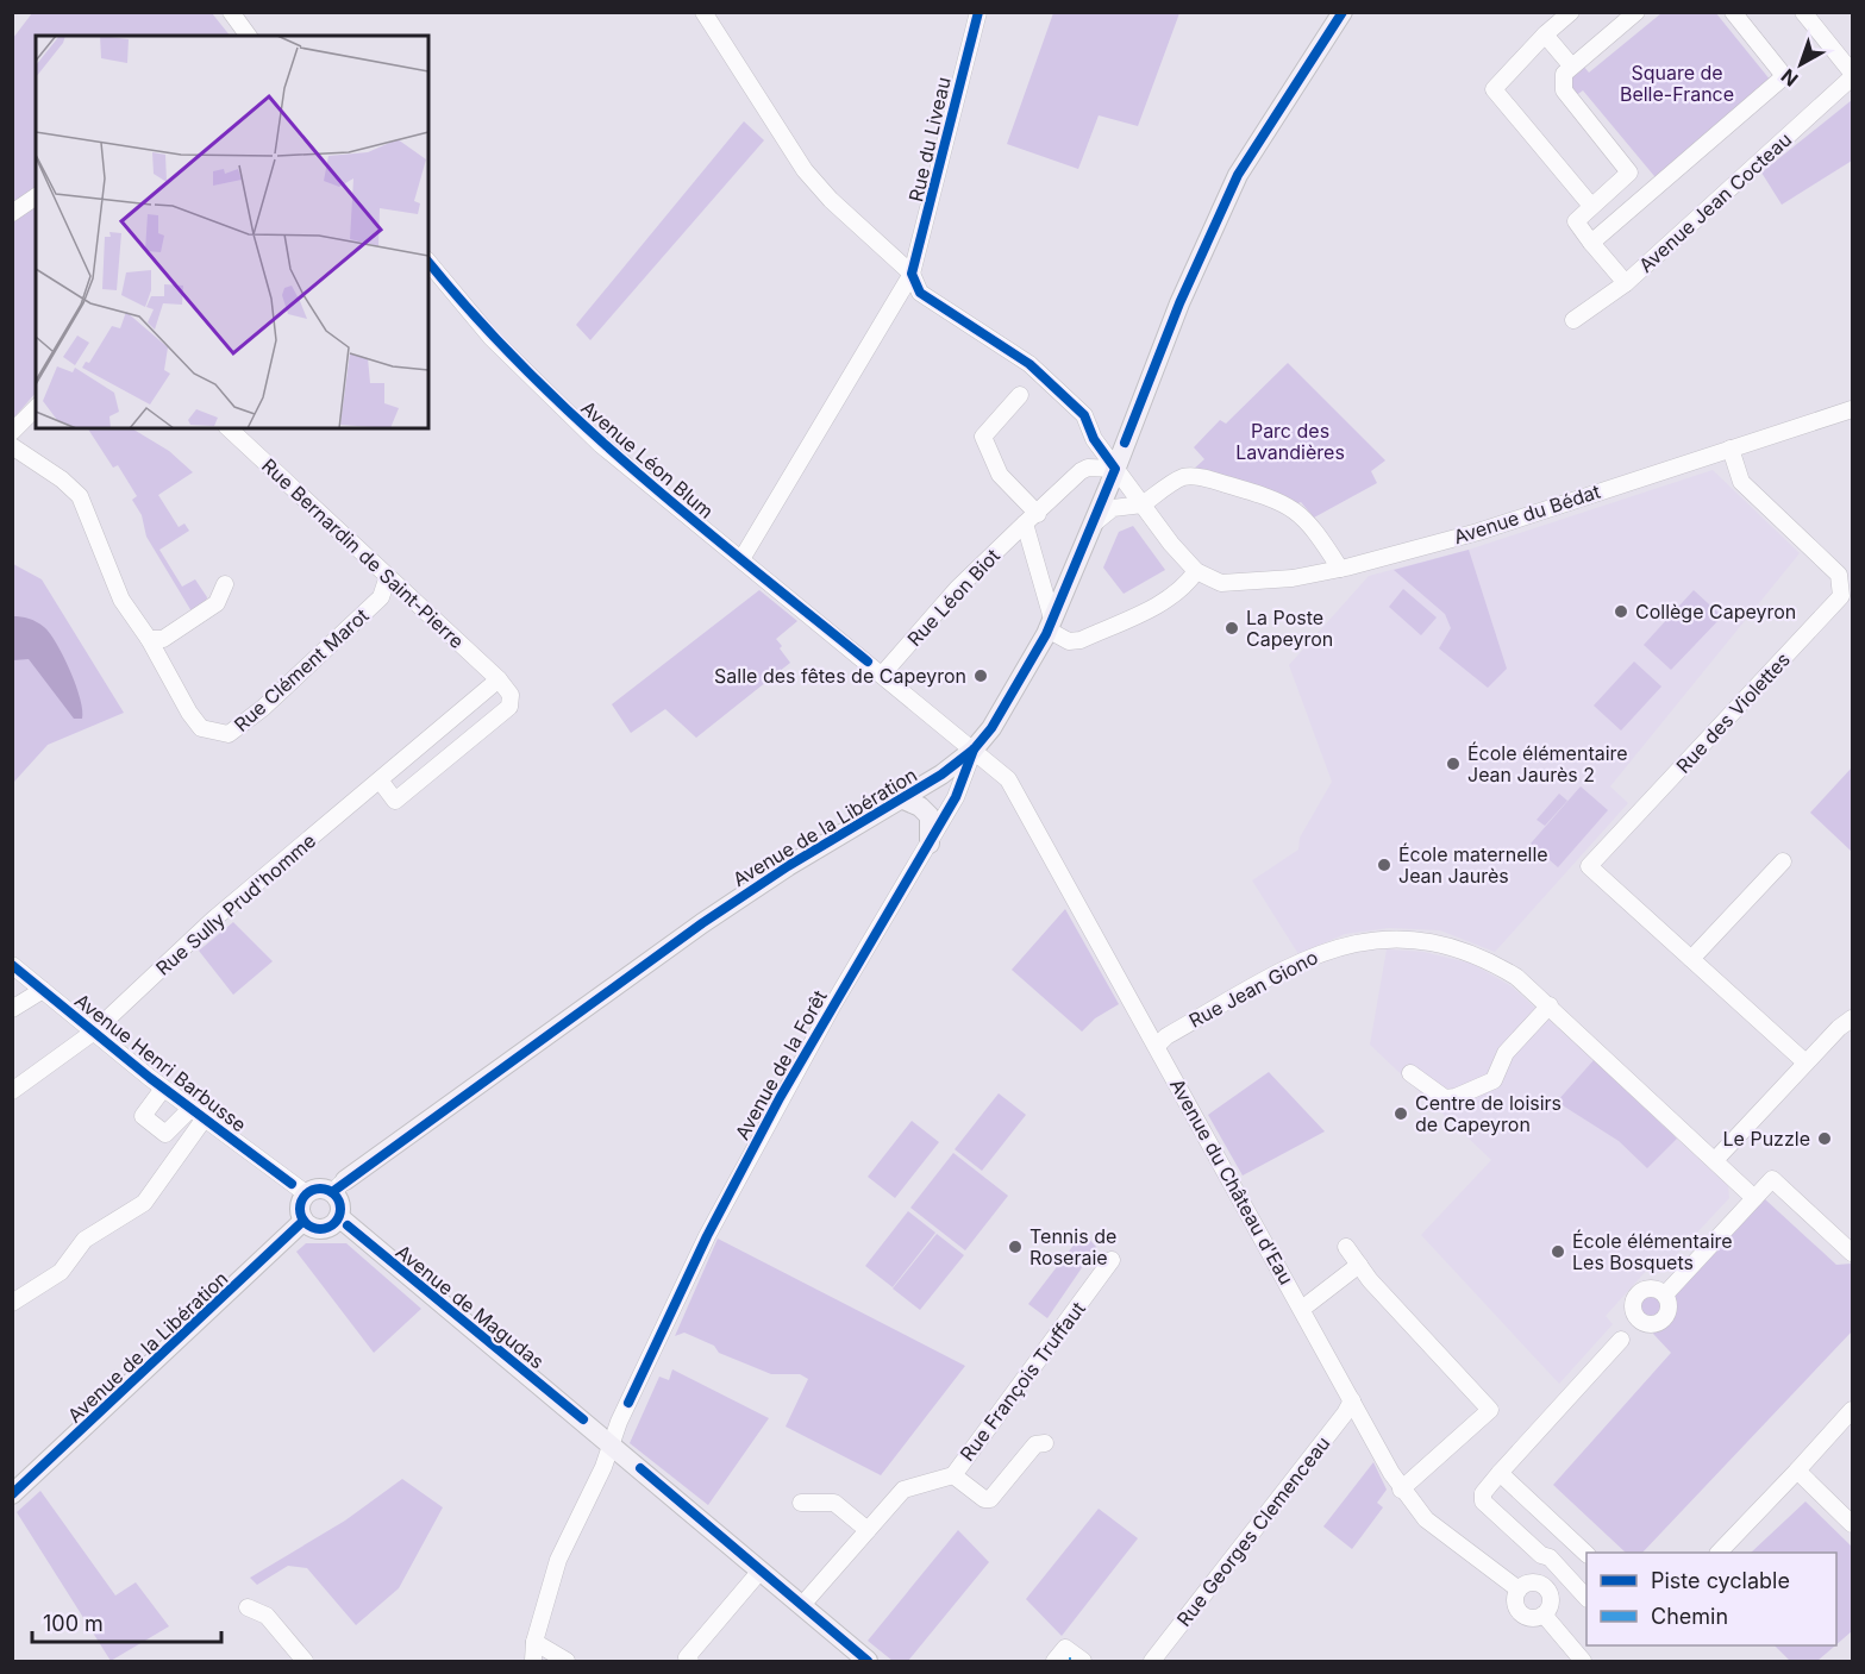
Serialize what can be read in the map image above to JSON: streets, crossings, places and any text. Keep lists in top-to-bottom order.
{
  "streets": {
    "main road": ["Avenue de la Libération", "Avenue de Magudas"],
    "street": [
      "Rue du Liveau",
      "Avenue Jean Cocteau",
      "Avenue Léon Blum",
      "Avenue du Bédat",
      "Rue Bernardin de Saint-Pierre",
      "Rue Léon Biot",
      "Rue Clément Marot",
      "Rue des Violettes",
      "Rue Sully Prud'homme",
      "Rue Jean Giono",
      "Avenue Henri Barbusse",
      "Avenue de la Forêt",
      "Avenue du Château d'Eau",
      "Rue François Truffaut",
      "Rue Georges Clemenceau"
    ]
  },
  "crossings": [
    ["Rue du Liveau", "Avenue Léon Blum"],
    ["Avenue Léon Blum", "Rue Léon Biot"],
    ["Avenue Léon Blum", "Avenue de la Libération"],
    ["Avenue Léon Blum", "Avenue de la Forêt"],
    ["Avenue Léon Blum", "Avenue du Château d'Eau"],
    ["Avenue du Bédat", "Rue des Violettes"],
    ["Rue Bernardin de Saint-Pierre", "Rue Clément Marot"],
    ["Rue Bernardin de Saint-Pierre", "Rue Sully Prud'homme"],
    ["Rue Léon Biot", "Avenue de la Libération"],
    ["Avenue de la Libération", "Avenue Henri Barbusse"],
    ["Avenue de la Libération", "Avenue de la Forêt"],
    ["Avenue de la Libération", "Avenue du Château d'Eau"],
    ["Avenue de la Libération", "Avenue de Magudas"],
    ["Rue Sully Prud'homme", "Avenue Henri Barbusse"],
    ["Rue Jean Giono", "Avenue du Château d'Eau"],
    ["Avenue Henri Barbusse", "Avenue de Magudas"],
    ["Avenue de la Forêt", "Avenue du Château d'Eau"],
    ["Avenue de la Forêt", "Avenue de Magudas"],
    ["Avenue du Château d'Eau", "Rue Georges Clemenceau"],
    ["Avenue de Magudas", "Rue François Truffaut"]
  ],
  "parks": ["Square de Belle-France", "Parc des Lavandières"],
  "places": [
    "Collège Capeyron",
    "La Poste Capeyron",
    "Salle des fêtes de Capeyron",
    "École élémentaire Jean Jaurès 2",
    "École maternelle Jean Jaurès",
    "Centre de loisirs de Capeyron",
    "Le Puzzle",
    "Tennis de Roseraie",
    "École élémentaire Les Bosquets"
  ],
  "legend": ["Piste cyclable", "Chemin"],
  "scale_bar": "100 m",
  "north": "bottom left"
}
